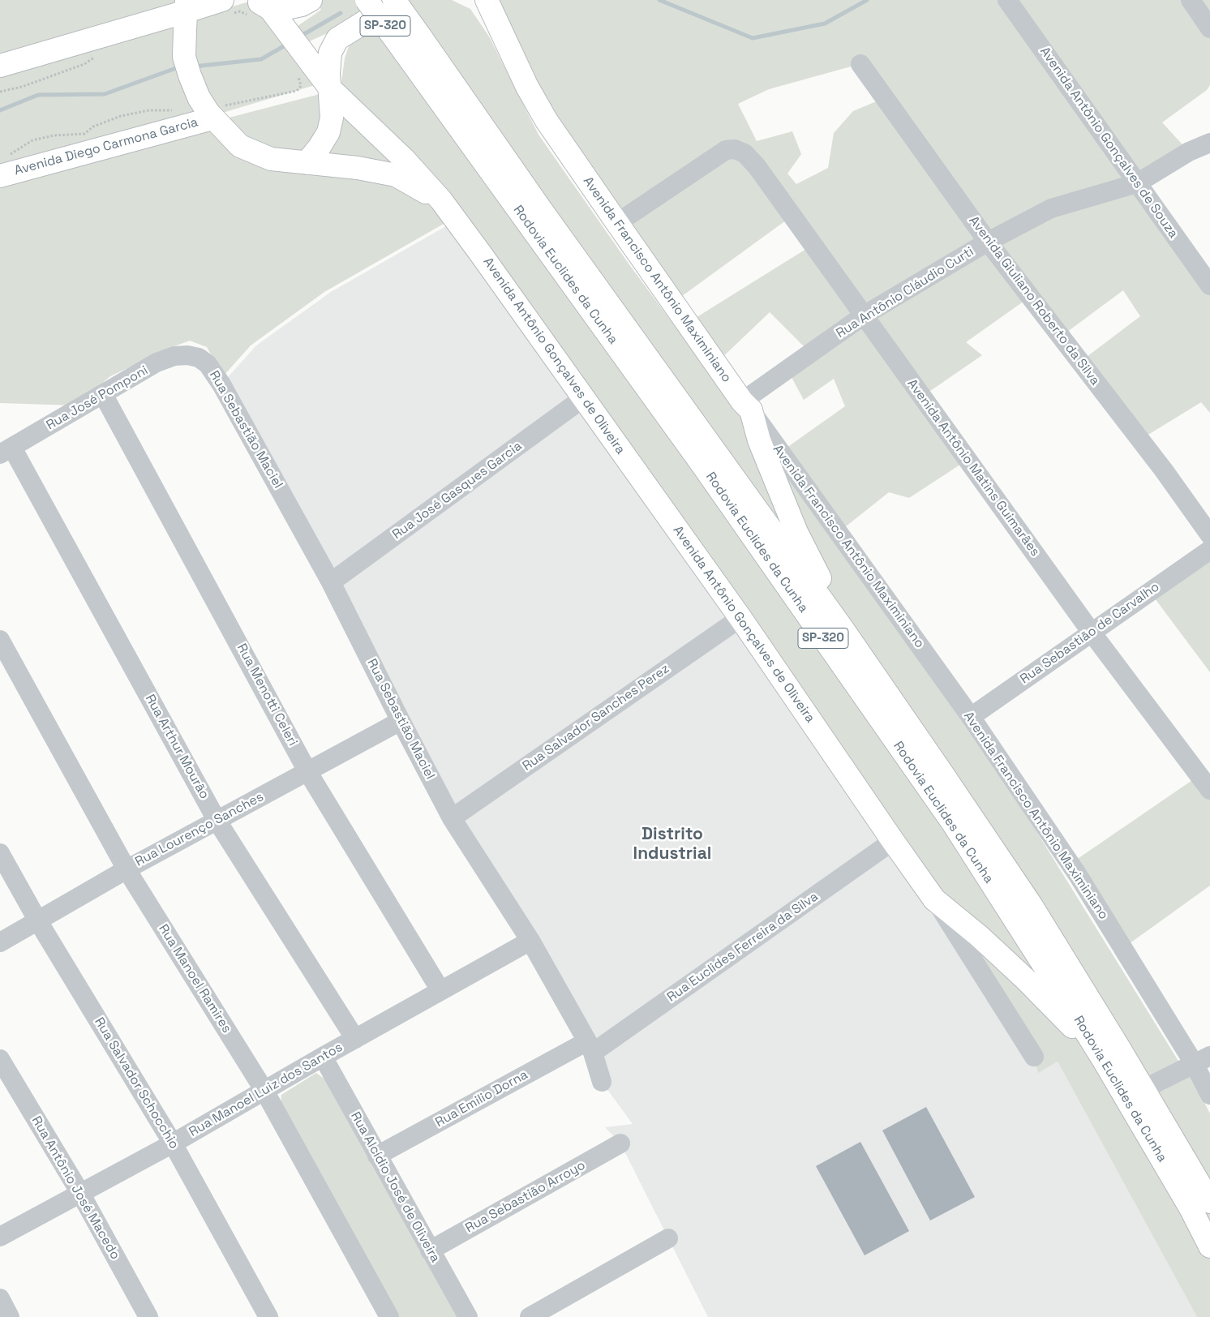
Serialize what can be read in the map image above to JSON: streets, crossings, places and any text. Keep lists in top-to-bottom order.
{
  "streets": {
    "main road": [
      "SP-320",
      "Avenida Diego Carmona Garcia",
      "Rodovia Euclides da Cunha",
      "Avenida Francisco Antônio Maximiniano",
      "Avenida Antônio Gonçalves de Oliveira"
    ],
    "street": [
      "Avenida Antônio Gonçalves de Souza",
      "Rua Antônio Cláudio Curti",
      "Avenida Giuliano Roberto da Silva",
      "Rua José Pomponi",
      "Rua Sebastião Maciel",
      "Avenida Antônio Matins Guimarães",
      "Rua José Gasques Garcia",
      "Rua Sebastião de Carvalho",
      "Rua Menotti Celeri",
      "Rua Salvador Sanches Perez",
      "Rua Arthur Mourão",
      "Rua Lourenço Sanches",
      "Rua Euclides Ferreira da Silva",
      "Rua Manoel Ramires",
      "Rua Salvador Schocchio",
      "Rua Manoel Luiz dos Santos",
      "Rua Emilio Dorna",
      "Rua Alcídio José de Oliveira",
      "Rua Antônio José Macedo",
      "Rua Sebastião Arroyo"
    ]
  },
  "crossings": [
    ["Avenida Antônio Gonçalves de Souza", "Rua Antônio Cláudio Curti"],
    ["Avenida Diego Carmona Garcia", "Avenida Antônio Gonçalves de Oliveira"],
    ["Avenida Francisco Antônio Maximiniano", "Rua Antônio Cláudio Curti"],
    ["Avenida Francisco Antônio Maximiniano", "Avenida Antônio Matins Guimarães"],
    ["Avenida Francisco Antônio Maximiniano", "Rua Sebastião de Carvalho"],
    ["Rua Antônio Cláudio Curti", "Avenida Giuliano Roberto da Silva"],
    ["Rua Antônio Cláudio Curti", "Avenida Antônio Matins Guimarães"],
    ["Avenida Antônio Gonçalves de Oliveira", "Rua José Gasques Garcia"],
    ["Avenida Antônio Gonçalves de Oliveira", "Rua Salvador Sanches Perez"],
    ["Avenida Antônio Gonçalves de Oliveira", "Rua Euclides Ferreira da Silva"],
    ["Rua José Pomponi", "Rua Sebastião Maciel"],
    ["Rua José Pomponi", "Rua Menotti Celeri"],
    ["Rua José Pomponi", "Rua Arthur Mourão"],
    ["Rua Sebastião Maciel", "Rua José Gasques Garcia"],
    ["Rua Sebastião Maciel", "Rua Salvador Sanches Perez"],
    ["Rua Sebastião Maciel", "Rua Lourenço Sanches"],
    ["Rua Sebastião Maciel", "Rua Euclides Ferreira da Silva"],
    ["Rua Sebastião Maciel", "Rua Manoel Luiz dos Santos"],
    ["Rua Sebastião Maciel", "Rua Emilio Dorna"],
    ["Avenida Antônio Matins Guimarães", "Rua Sebastião de Carvalho"],
    ["Rua Menotti Celeri", "Rua Lourenço Sanches"],
    ["Rua Menotti Celeri", "Rua Manoel Luiz dos Santos"],
    ["Rua Arthur Mourão", "Rua Lourenço Sanches"],
    ["Rua Arthur Mourão", "Rua Manoel Luiz dos Santos"],
    ["Rua Lourenço Sanches", "Rua Manoel Ramires"],
    ["Rua Lourenço Sanches", "Rua Salvador Schocchio"],
    ["Rua Euclides Ferreira da Silva", "Rua Emilio Dorna"],
    ["Rua Manoel Ramires", "Rua Manoel Luiz dos Santos"],
    ["Rua Salvador Schocchio", "Rua Manoel Luiz dos Santos"],
    ["Rua Manoel Luiz dos Santos", "Rua Alcídio José de Oliveira"],
    ["Rua Manoel Luiz dos Santos", "Rua Antônio José Macedo"],
    ["Rua Emilio Dorna", "Rua Alcídio José de Oliveira"],
    ["Rua Alcídio José de Oliveira", "Rua Sebastião Arroyo"]
  ],
  "districts": ["Distrito Industrial"]
}
